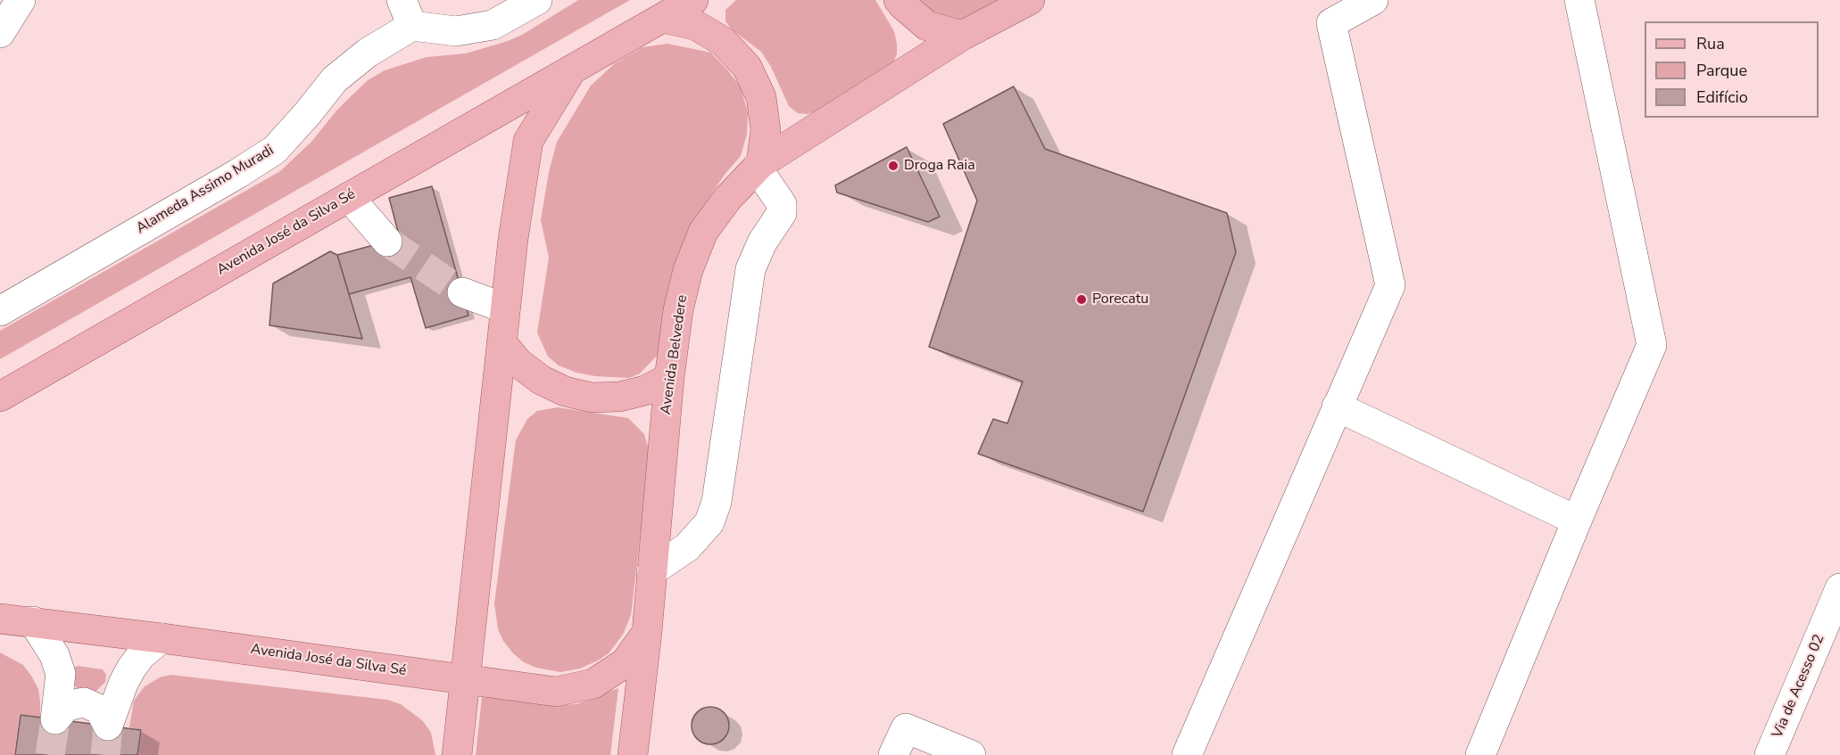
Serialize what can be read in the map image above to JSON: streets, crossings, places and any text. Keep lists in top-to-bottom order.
{
  "streets": {
    "main road": ["Avenida José da Silva Sé", "Avenida Belvedere"],
    "street": ["Alameda Assimo Muradi", "Via de Acesso 02"]
  },
  "crossings": [
    ["Avenida José da Silva Sé", "Avenida Belvedere"]
  ],
  "places": ["Droga Raia", "Porecatu"],
  "legend": ["Rua", "Parque", "Edifício"]
}
